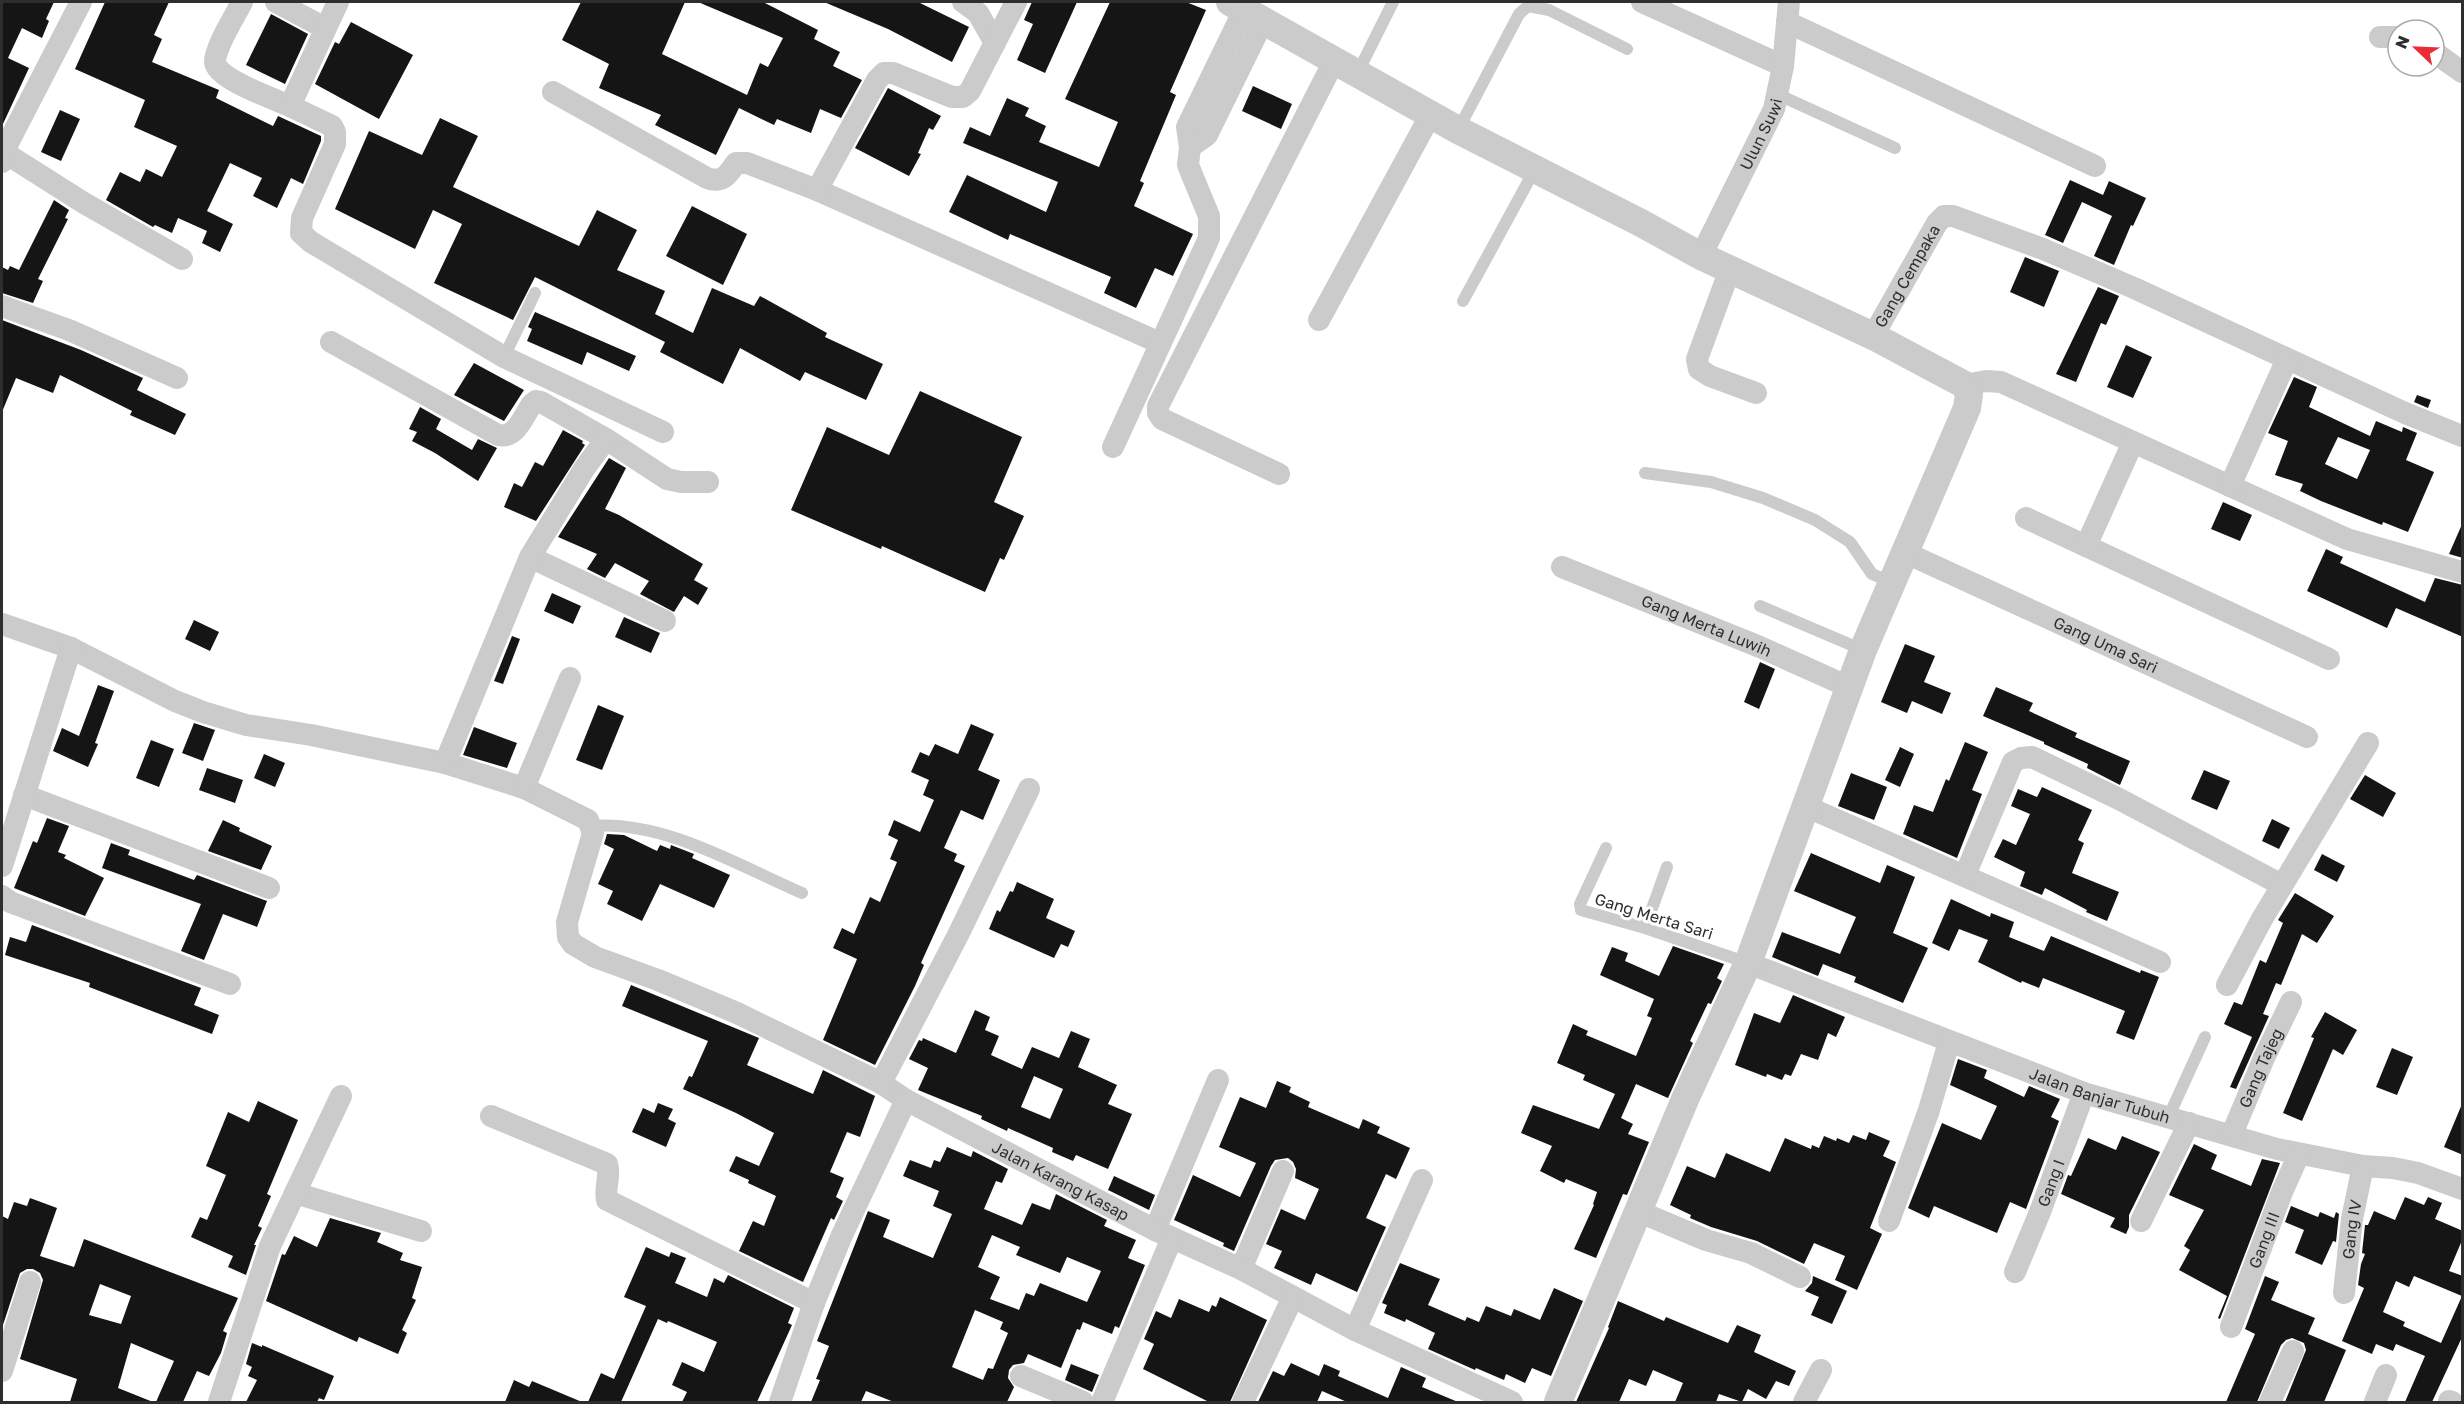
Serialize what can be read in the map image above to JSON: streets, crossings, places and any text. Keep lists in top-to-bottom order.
{
  "streets": {
    "street": [
      "Ulun Suwi",
      "Gang Cempaka",
      "Gang Merta Luwih",
      "Gang Uma Sari",
      "Gang Tajeg",
      "Jalan Banjar Tubuh",
      "Jalan Karang Kasap",
      "Gang I",
      "Gang IV",
      "Gang III"
    ],
    "lane": ["Gang Merta Sari"]
  },
  "crossings": [
    ["Gang Merta Sari", "Jalan Banjar Tubuh"],
    ["Gang Tajeg", "Jalan Banjar Tubuh"],
    ["Jalan Banjar Tubuh", "Gang I"],
    ["Jalan Banjar Tubuh", "Gang IV"],
    ["Jalan Banjar Tubuh", "Gang III"]
  ],
  "north": "top left"
}
